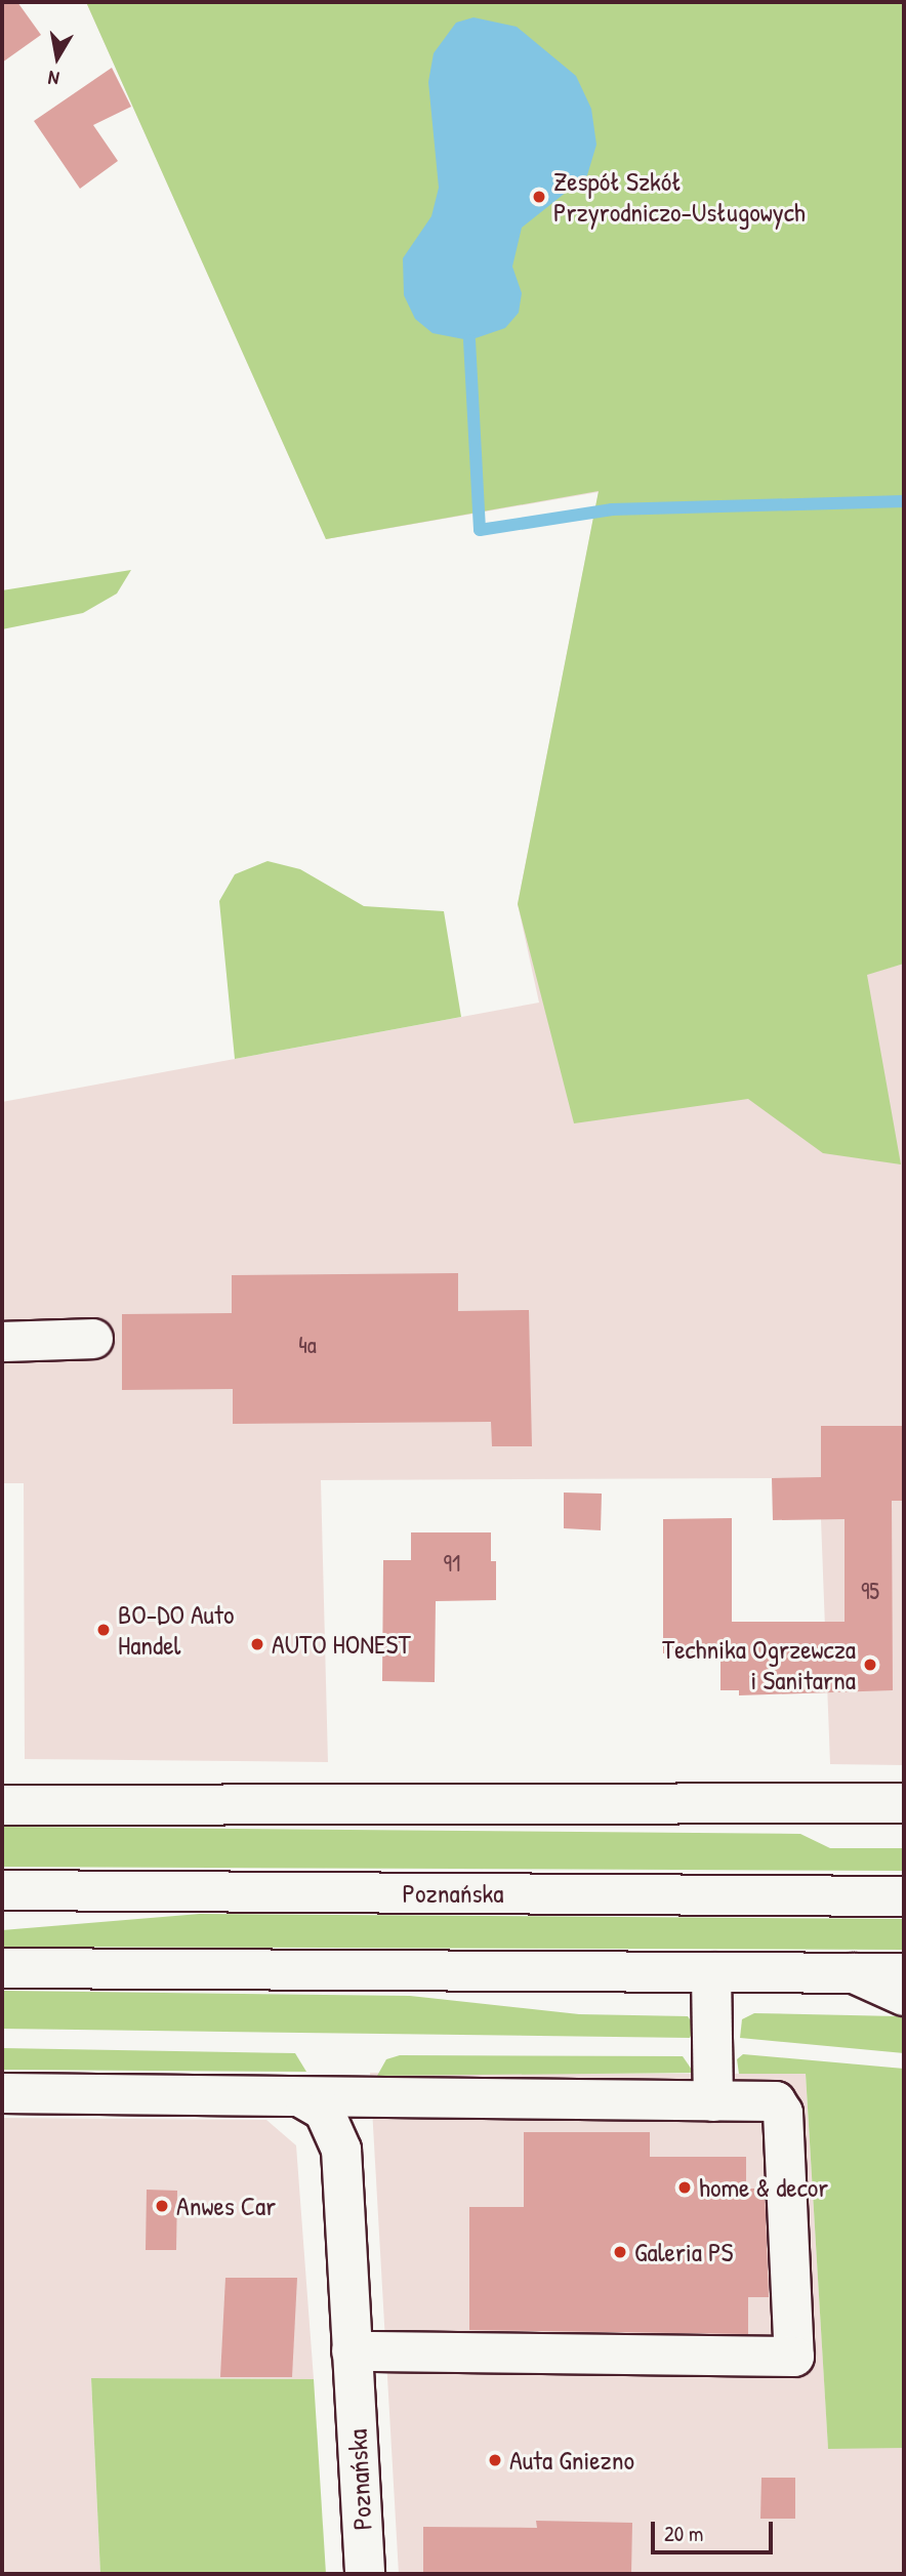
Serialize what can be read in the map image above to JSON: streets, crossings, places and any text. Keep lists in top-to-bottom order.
{
  "streets": {
    "main road": ["Poznańska"]
  },
  "places": [
    "Zespół Szkół Przyrodniczo-Usługowych",
    "BO-DO Auto Handel",
    "AUTO HONEST",
    "Technika Ogrzewcza i Sanitarna",
    "home & decor",
    "Anwes Car",
    "Galeria PS",
    "Auta Gniezno"
  ],
  "house_numbers": ["4a", "91", "95"],
  "scale_bar": "20 m",
  "north": "bottom"
}
